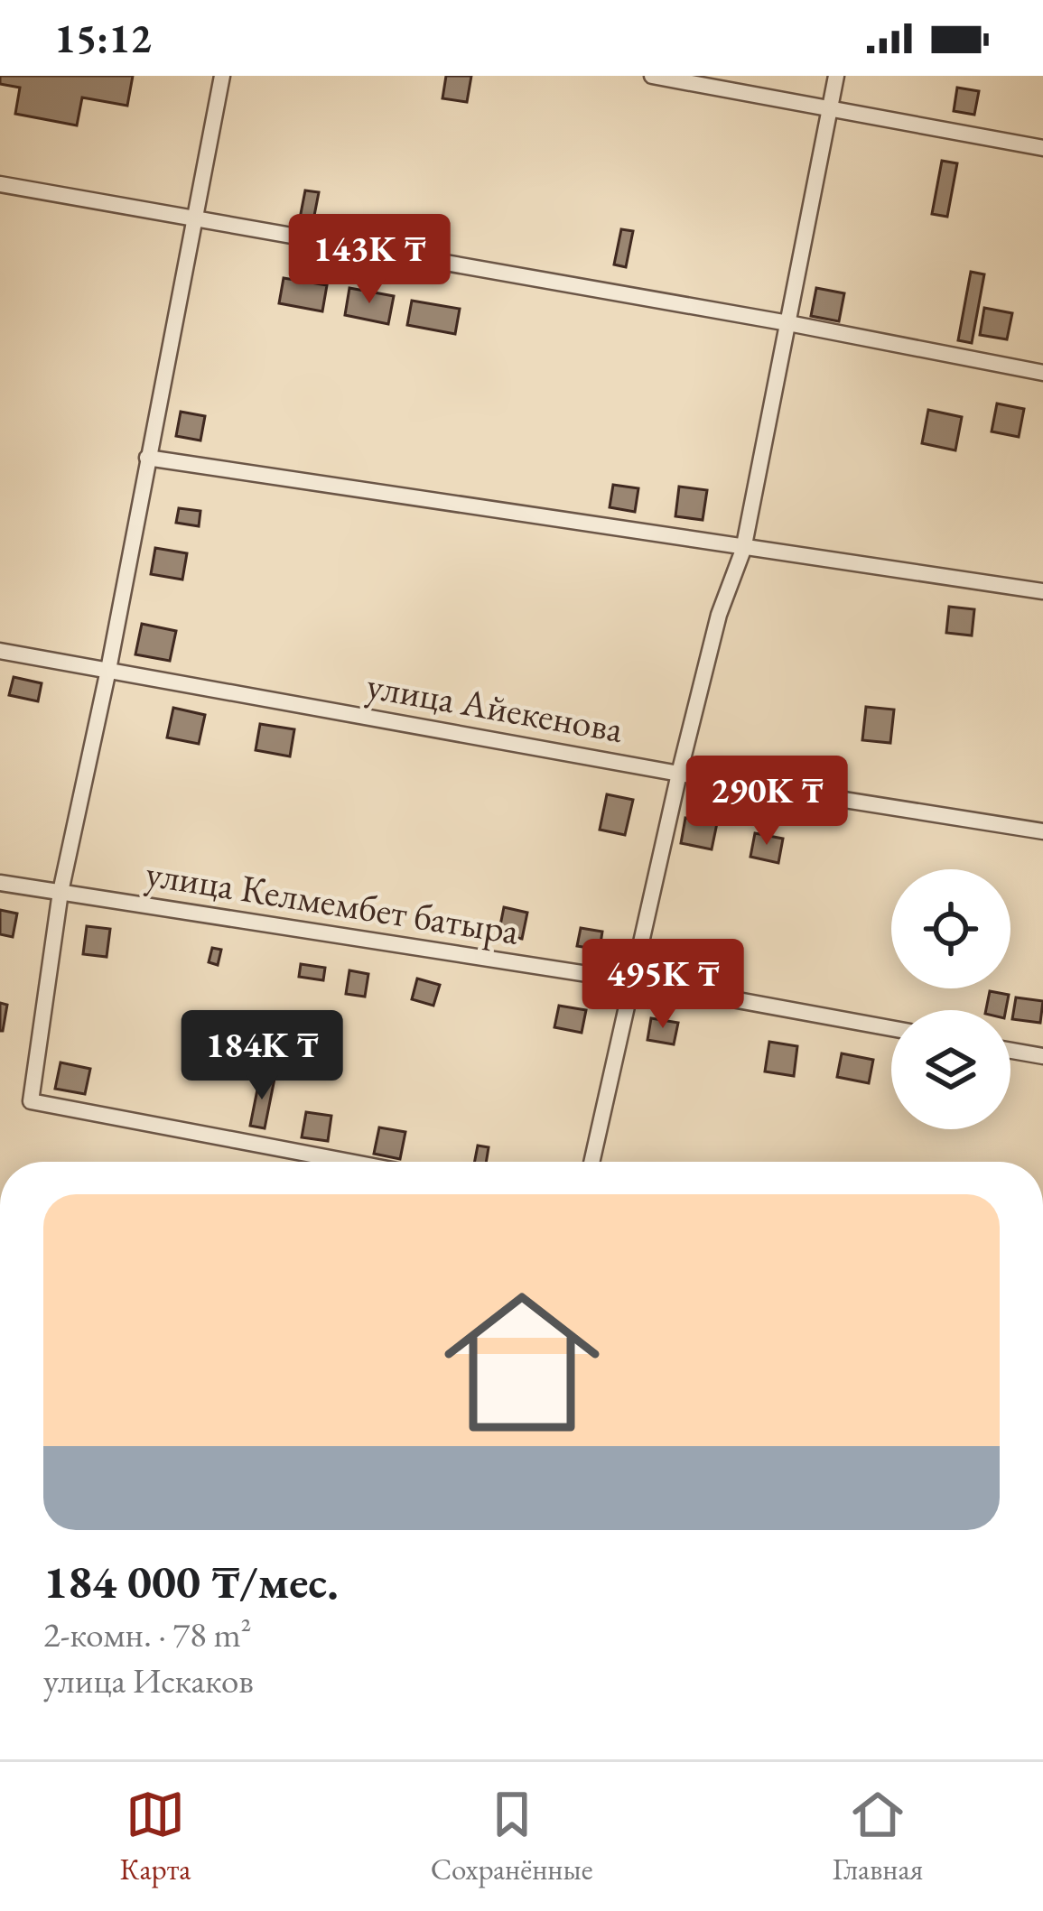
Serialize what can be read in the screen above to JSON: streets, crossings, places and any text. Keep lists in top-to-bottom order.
{
  "streets": {
    "street": ["улица Айекенова", "улица Келмембет батыра"]
  },
  "page": {
    "status": "15:12",
    "price": [
      "143K ₸",
      "290K ₸",
      "495K ₸",
      "184K ₸"
    ],
    "list": [
      {
        "name": "184 000 ₸/мес.",
        "note": "2-комн. · 78 m² · улица Искаков"
      }
    ],
    "tabs": ["Карта", "Сохранённые", "Главная"]
  }
}
